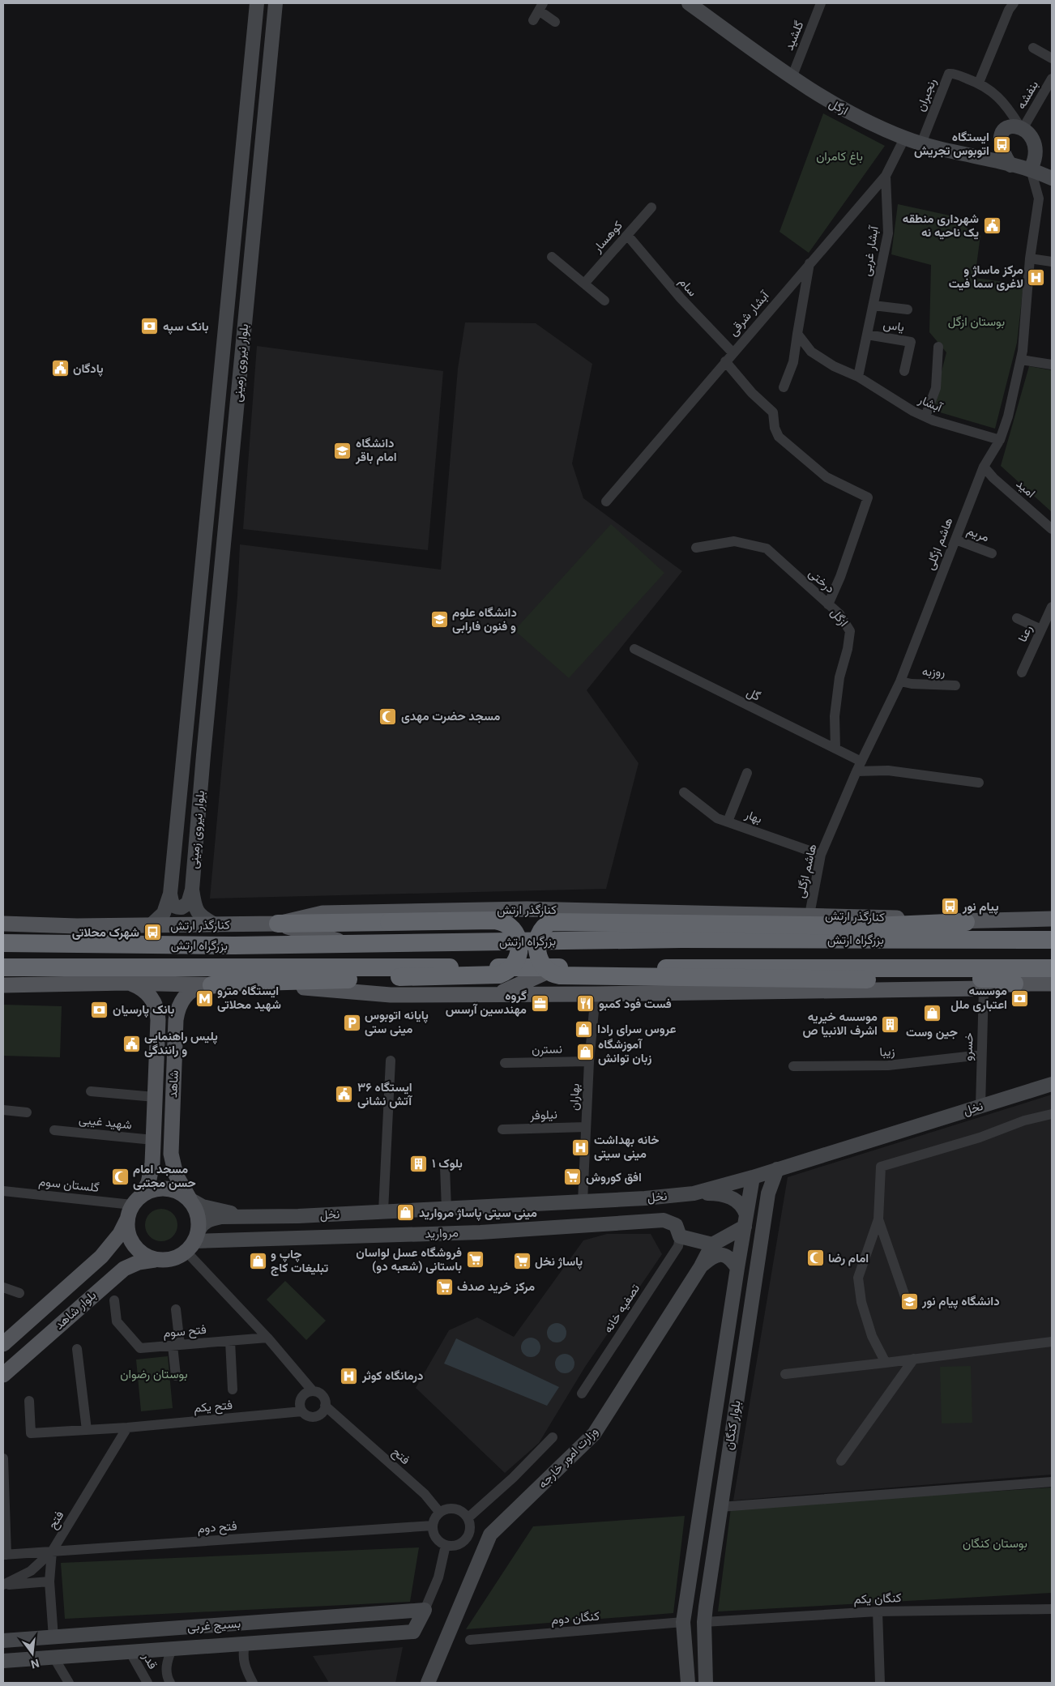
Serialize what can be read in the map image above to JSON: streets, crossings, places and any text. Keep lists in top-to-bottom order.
{
  "streets": {
    "highway": ["بزرگراه ارتش"],
    "main road": [
      "ازگل",
      "بلوار نیروی زمینی",
      "کنارگذر ارتش",
      "شاهد",
      "نخل",
      "مروارید",
      "بلوار شاهد",
      "بلوار کنگان",
      "وزارت امور خارجه",
      "بسیج غربی"
    ],
    "street": [
      "گلشید",
      "رنجبران",
      "بنفشه",
      "کوهسار",
      "آبشار غربی",
      "سام",
      "آبشار شرقی",
      "یاس",
      "آبشار",
      "امید",
      "مریم",
      "هاشم ازگلی",
      "درختی",
      "رعنا",
      "روزبه",
      "گل",
      "بهار",
      "خسرو",
      "نسترن",
      "زیبا",
      "بهاران",
      "نیلوفر",
      "شهید غیبی",
      "گلستان سوم",
      "تصفیه خانه",
      "فتح سوم",
      "فتح یکم",
      "فتح",
      "فتح دوم",
      "کنگان یکم",
      "کنگان دوم",
      "قدر"
    ]
  },
  "crossings": [
    ["گلشید", "ازگل"],
    ["رنجبران", "بنفشه"],
    ["رنجبران", "ازگل"],
    ["رنجبران", "هاشم ازگلی"],
    ["بنفشه", "ازگل"],
    ["بنفشه", "هاشم ازگلی"],
    ["ازگل", "آبشار شرقی"],
    ["ازگل", "هاشم ازگلی"],
    ["ازگل", "درختی"],
    ["ازگل", "گل"],
    ["کوهسار", "سام"],
    ["آبشار غربی", "آبشار شرقی"],
    ["آبشار غربی", "یاس"],
    ["سام", "آبشار شرقی"],
    ["آبشار شرقی", "درختی"],
    ["بلوار نیروی زمینی", "کنارگذر ارتش"],
    ["آبشار", "هاشم ازگلی"],
    ["امید", "هاشم ازگلی"],
    ["مریم", "هاشم ازگلی"],
    ["هاشم ازگلی", "روزبه"],
    ["هاشم ازگلی", "گل"],
    ["هاشم ازگلی", "بهار"],
    ["هاشم ازگلی", "کنارگذر ارتش"],
    ["خسرو", "زیبا"],
    ["خسرو", "نخل"],
    ["نسترن", "بهاران"],
    ["شاهد", "شهید غیبی"],
    ["شاهد", "گلستان سوم"],
    ["شاهد", "مروارید"],
    ["شاهد", "بلوار شاهد"],
    ["بهاران", "نخل"],
    ["بهاران", "نیلوفر"],
    ["نخل", "بلوار کنگان"],
    ["گلستان سوم", "مروارید"],
    ["گلستان سوم", "بلوار شاهد"],
    ["مروارید", "تصفیه خانه"],
    ["مروارید", "بلوار شاهد"],
    ["فتح یکم", "فتح"],
    ["بلوار کنگان", "کنگان یکم"],
    ["بلوار کنگان", "کنگان دوم"],
    ["فتح", "فتح دوم"],
    ["فتح", "بسیج غربی"],
    ["بسیج غربی", "قدر"]
  ],
  "parks": [
    "باغ کامران",
    "بوستان ازگل",
    "بوستان رضوان",
    "بوستان کنگان"
  ],
  "places": {
    "bus stop": ["ایستگاه اتوبوس تجریش", "پیام نور", "شهرک محلاتی"],
    "public building": [
      "شهرداری منطقه یک ناحیه نه",
      "پادگان",
      "پلیس راهنمایی و رانندگی",
      "ایستگاه ۳۶ آتش نشانی"
    ],
    "hospital": ["مرکز ماساژ و لاغری سما فیت", "خانه بهداشت مینی سیتی", "درمانگاه کوثر"],
    "bank": ["بانک سپه", "موسسه اعتباری ملل", "بانک پارسیان"],
    "school or university": ["دانشگاه امام باقر", "دانشگاه علوم و فنون فارابی", "دانشگاه پیام نور"],
    "mosque": ["مسجد حضرت مهدی", "مسجد امام حسن مجتبی", "امام رضا"],
    "metro station": ["ایستگاه مترو شهید محلاتی"],
    "office": ["گروه مهندسین آرسس"],
    "restaurant": ["فست فود کمبو"],
    "shop": [
      "جین وست",
      "عروس سرای رادا",
      "آموزشگاه زبان توانش",
      "مینی سیتی پاساژ مروارید",
      "چاپ و تبلیغات کاج"
    ],
    "parking": ["پایانه اتوبوس مینی ستی"],
    "building": ["موسسه خیریه اشرف الانبیا ص", "۱ بلوک"],
    "supermarket": [
      "افق کوروش",
      "فروشگاه عسل لواسان باستانی (شعبه دو)",
      "پاساژ نخل",
      "مرکز خرید صدف"
    ]
  },
  "north": "bottom"
}
